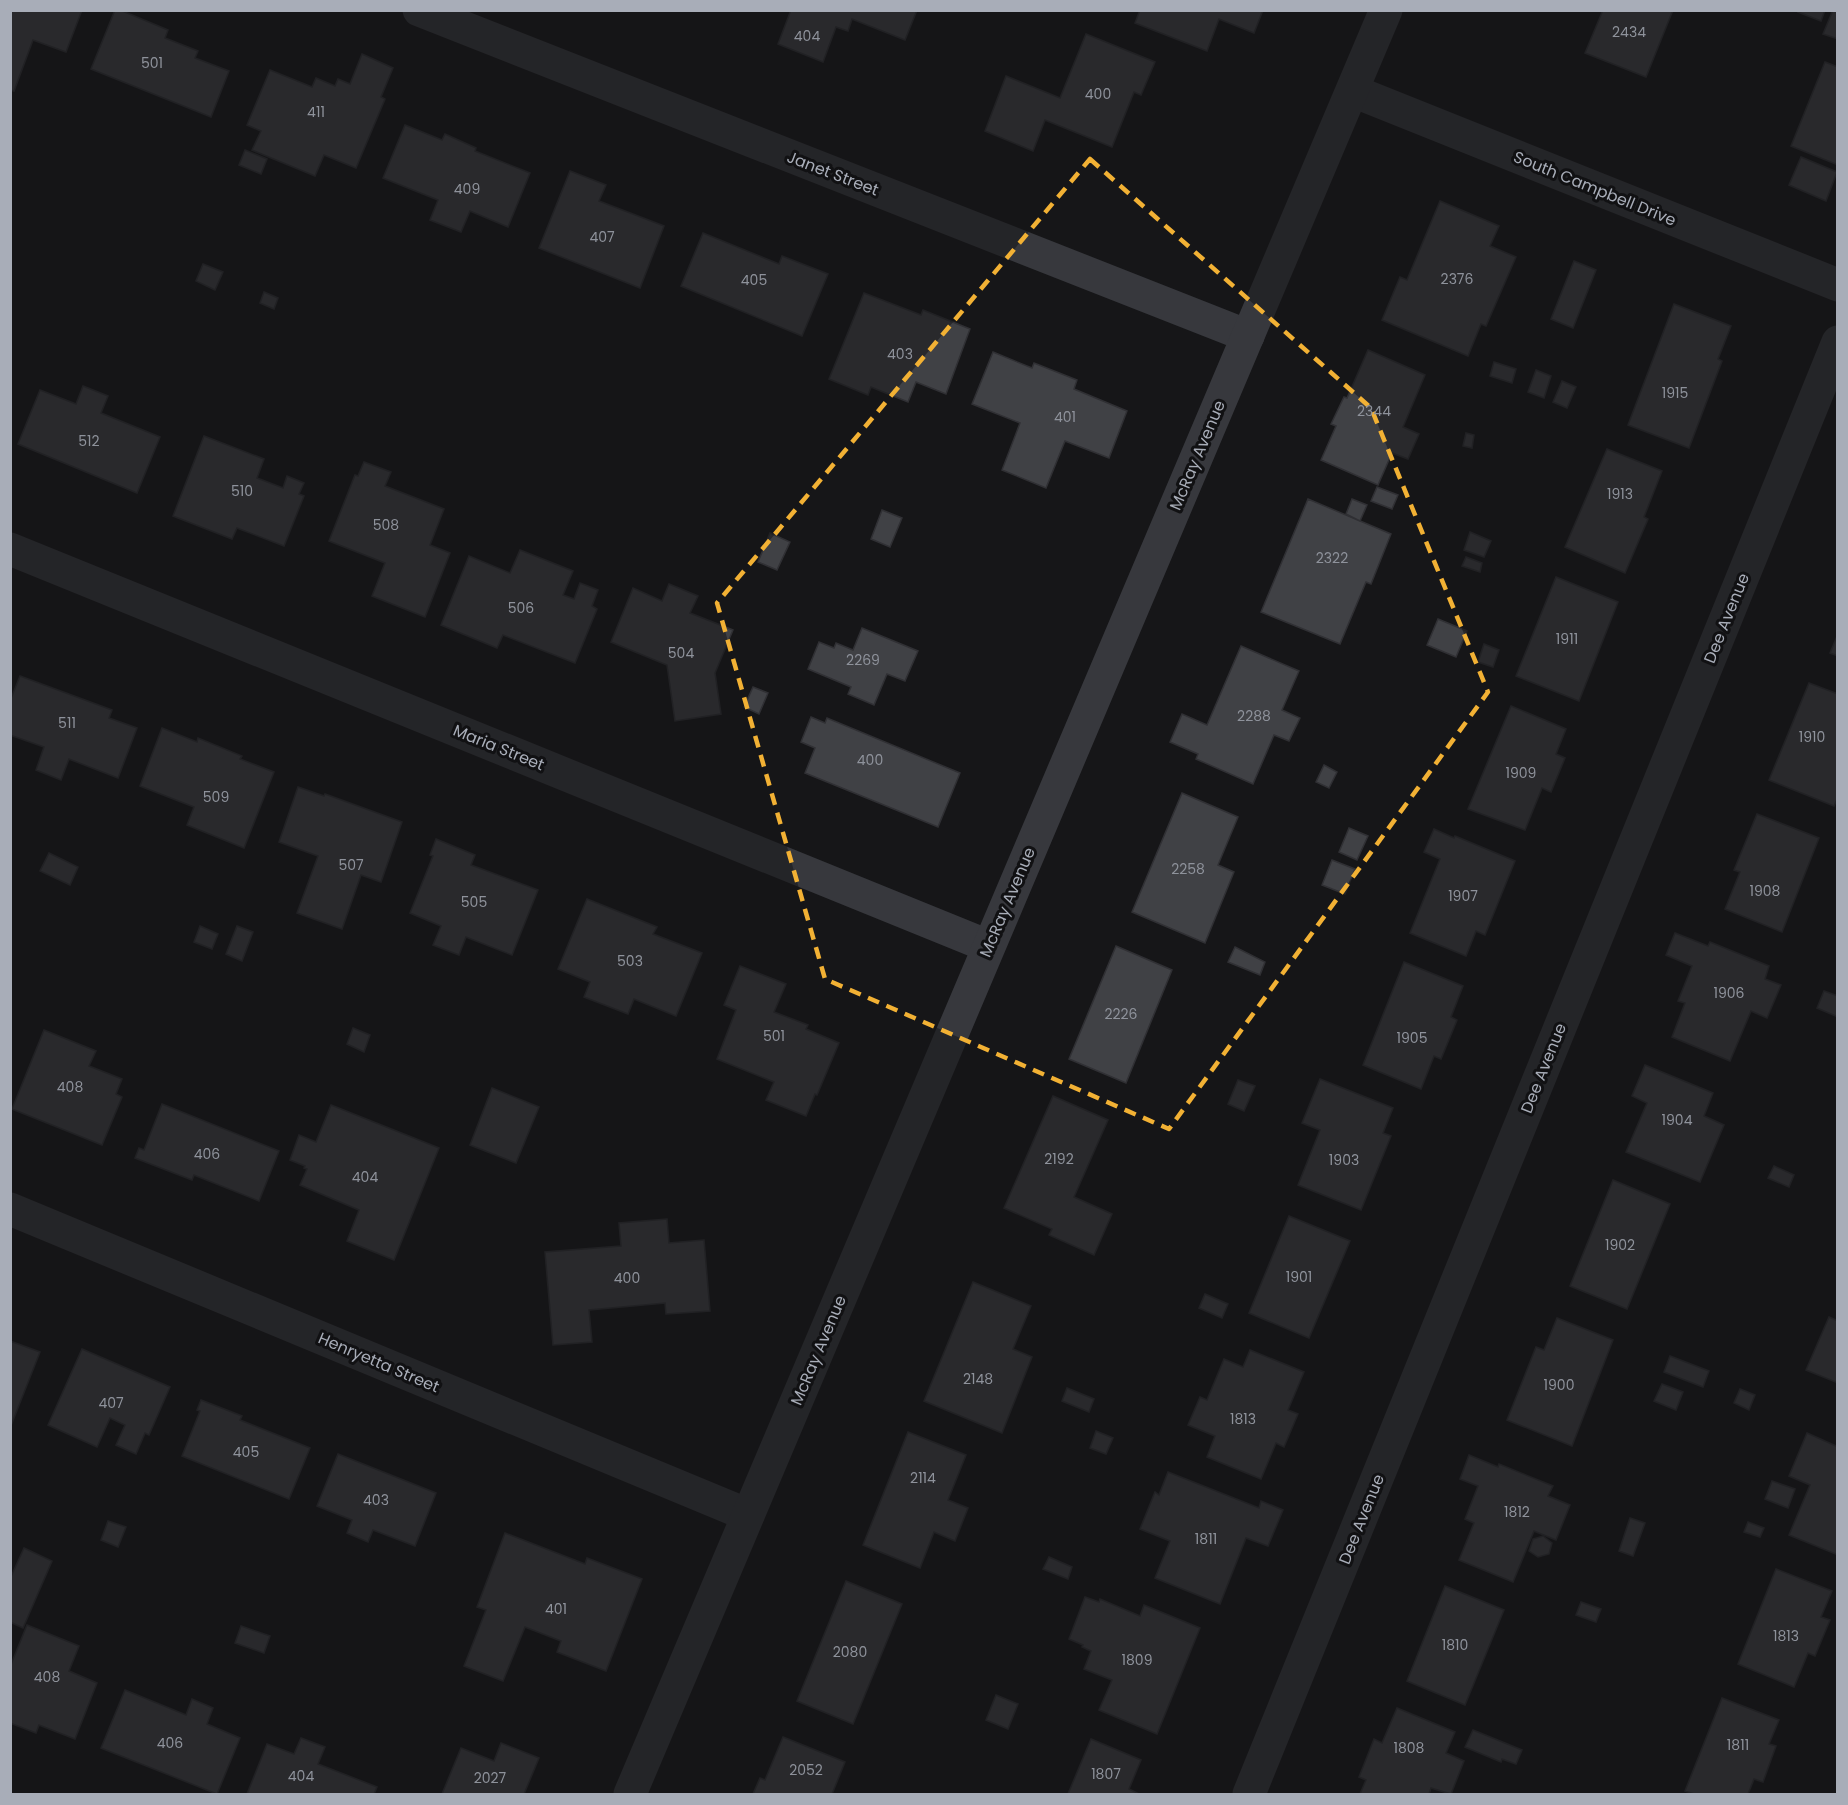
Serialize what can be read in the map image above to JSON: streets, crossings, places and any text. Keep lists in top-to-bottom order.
{
  "streets": {
    "street": [
      "Janet Street",
      "South Campbell Drive",
      "McRay Avenue",
      "Dee Avenue",
      "Maria Street",
      "Henryetta Street"
    ]
  },
  "crossings": [
    ["Janet Street", "McRay Avenue"],
    ["South Campbell Drive", "McRay Avenue"],
    ["McRay Avenue", "Maria Street"],
    ["McRay Avenue", "Henryetta Street"]
  ],
  "house_numbers": [
    "2434",
    "404",
    "501",
    "400",
    "411",
    "409",
    "407",
    "2376",
    "405",
    "403",
    "1915",
    "2344",
    "401",
    "512",
    "510",
    "1913",
    "508",
    "2322",
    "506",
    "1911",
    "504",
    "2269",
    "2288",
    "511",
    "1910",
    "400",
    "1909",
    "509",
    "507",
    "2258",
    "1908",
    "1907",
    "505",
    "503",
    "1906",
    "2226",
    "501",
    "1905",
    "408",
    "1904",
    "406",
    "2192",
    "1903",
    "404",
    "1902",
    "1901",
    "400",
    "2148",
    "1900",
    "407",
    "1813",
    "405",
    "2114",
    "403",
    "1812",
    "1811",
    "401",
    "1813",
    "1810",
    "2080",
    "1809",
    "408",
    "406",
    "1811",
    "1808",
    "2052",
    "1807",
    "404",
    "2027"
  ]
}
